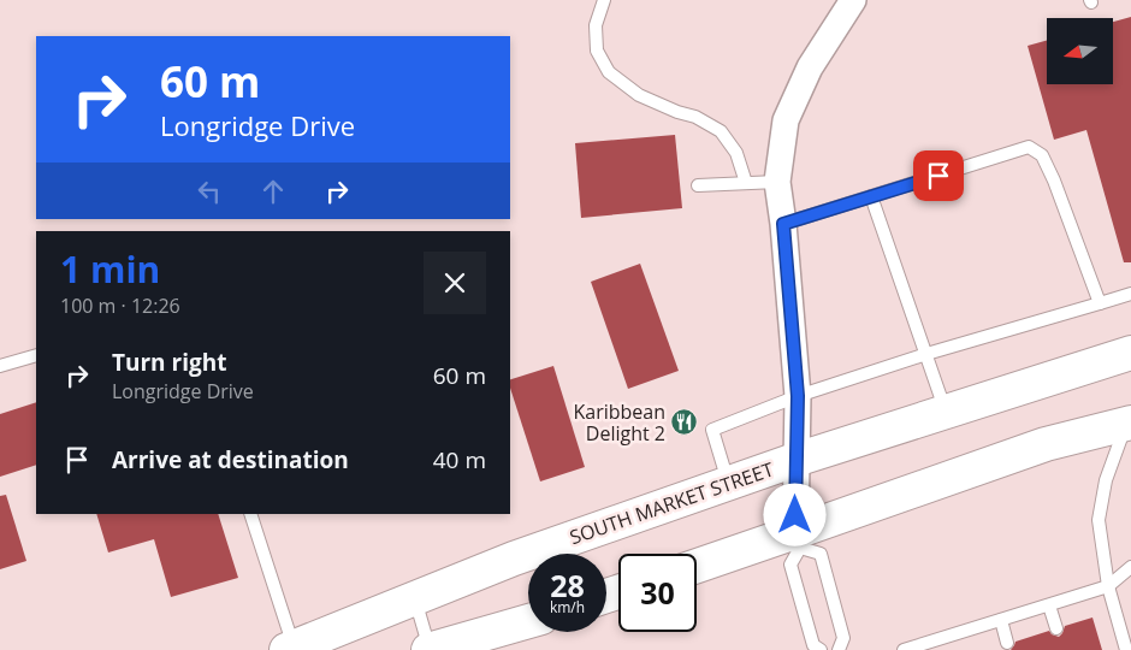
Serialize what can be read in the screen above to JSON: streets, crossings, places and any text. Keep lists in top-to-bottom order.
{
  "streets": {
    "main road": ["SOUTH MARKET STREET"]
  },
  "places": {
    "restaurant": ["Karibbean Delight 2"]
  },
  "north": "left",
  "page": {
    "turn": ["60 m", "Longridge Drive"],
    "heading": ["1 min", "100 m · 12:26"],
    "list": [
      {
        "name": "Turn right",
        "note": "Longridge Drive",
        "value": "60 m"
      },
      {
        "name": "Arrive at destination",
        "value": "40 m"
      }
    ],
    "speed": "28 km/h",
    "limit": "30"
  }
}
